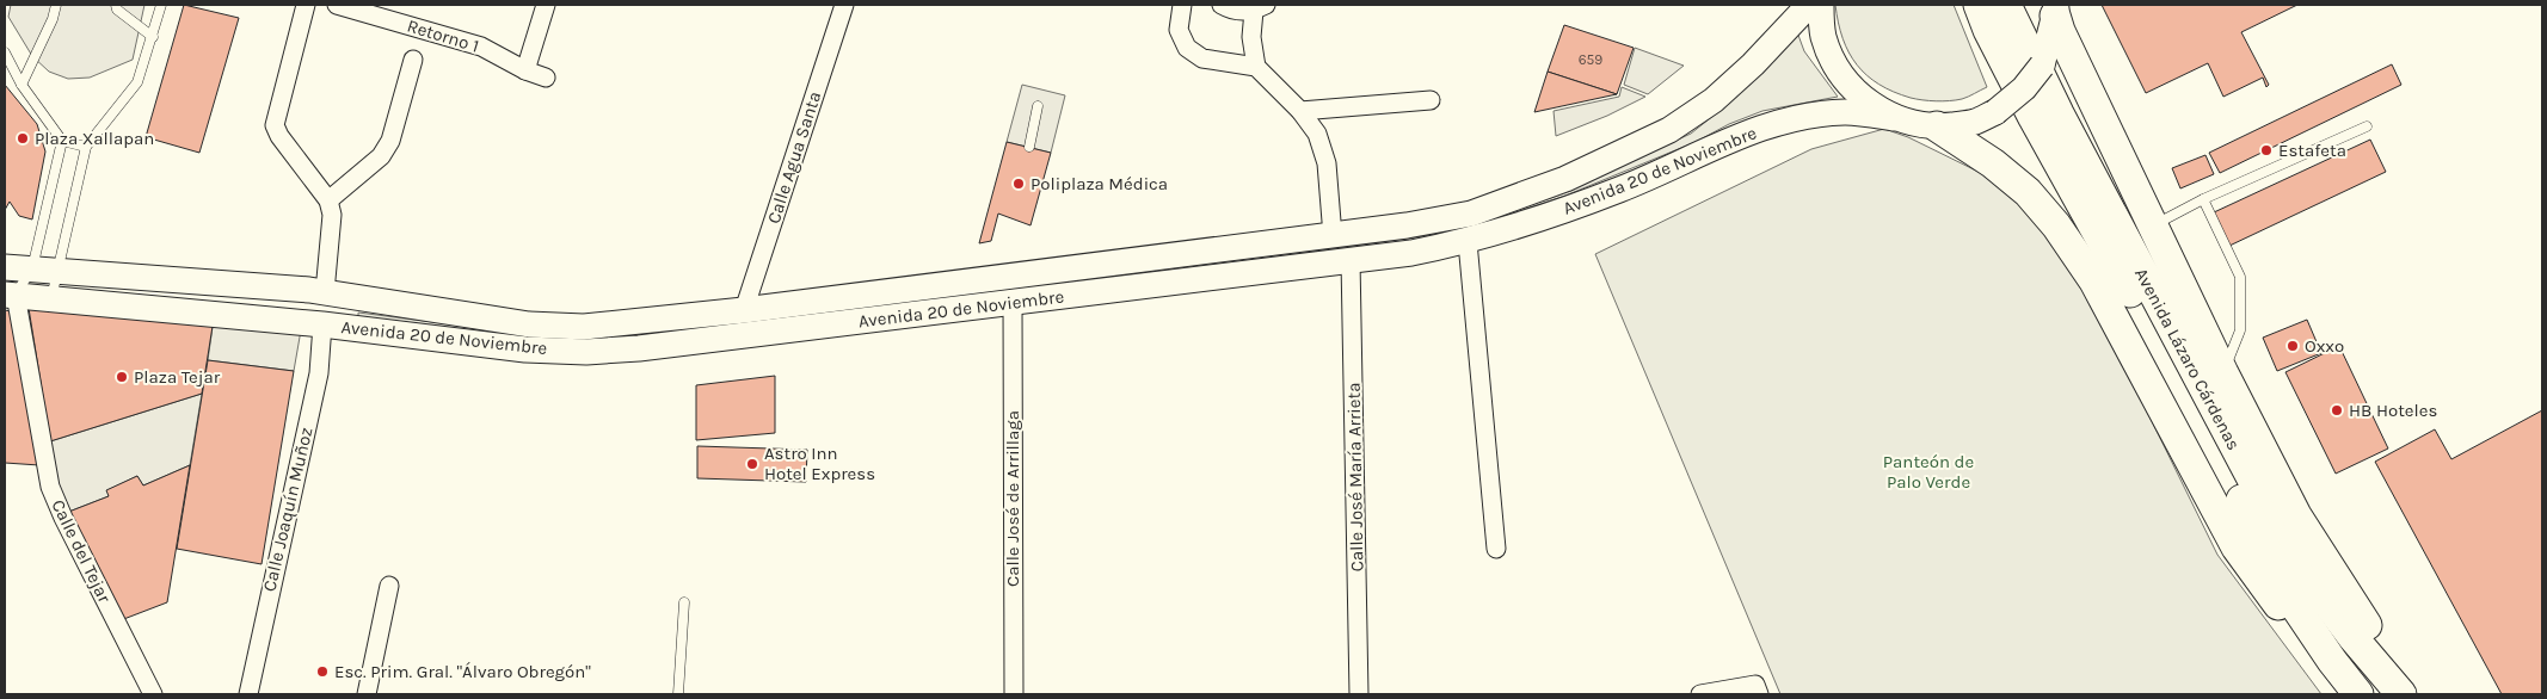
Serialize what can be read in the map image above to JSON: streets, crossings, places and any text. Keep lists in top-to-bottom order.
{
  "streets": {
    "highway": ["Avenida Lázaro Cárdenas"],
    "main road": ["Avenida 20 de Noviembre"],
    "street": [
      "Retorno 1",
      "Calle Agua Santa",
      "Calle José María Arrieta",
      "Calle José de Arrillaga",
      "Calle Joaquín Muñoz",
      "Calle del Tejar"
    ]
  },
  "crossings": [
    ["Calle Agua Santa", "Avenida 20 de Noviembre"],
    ["Avenida 20 de Noviembre", "Calle José María Arrieta"],
    ["Avenida 20 de Noviembre", "Calle José de Arrillaga"],
    ["Avenida 20 de Noviembre", "Calle Joaquín Muñoz"],
    ["Avenida 20 de Noviembre", "Calle del Tejar"]
  ],
  "parks": ["Panteón de Palo Verde"],
  "places": [
    "Plaza Xallapan",
    "Estafeta",
    "Poliplaza Médica",
    "Oxxo",
    "Plaza Tejar",
    "HB Hoteles",
    "Astro Inn Hotel Express",
    "Esc. Prim. Gral. \"Álvaro Obregón\""
  ],
  "house_numbers": ["659"]
}
